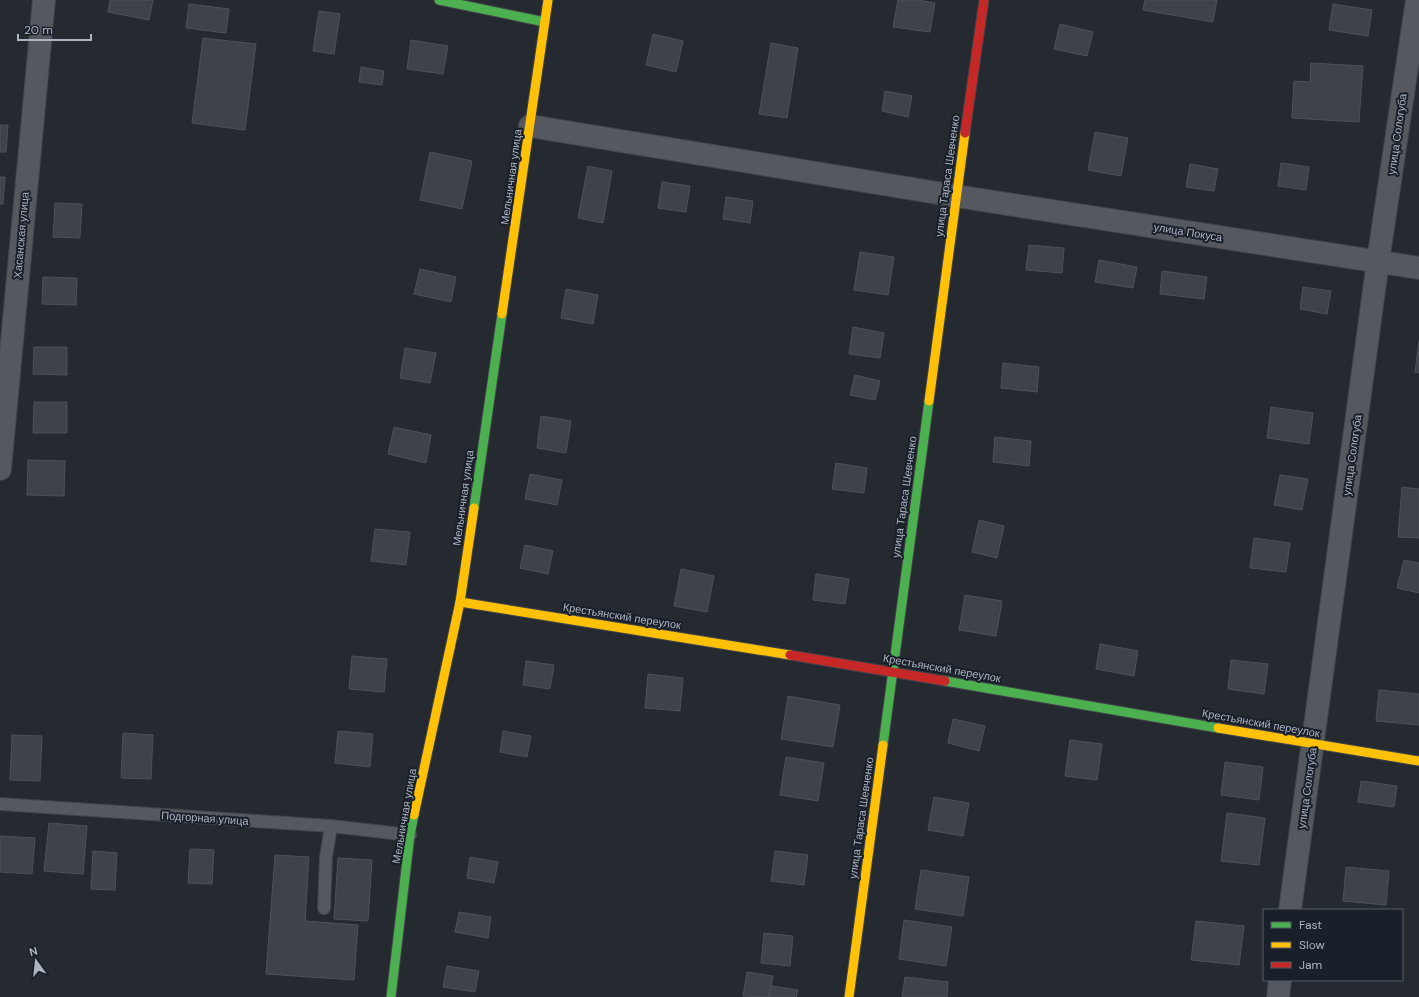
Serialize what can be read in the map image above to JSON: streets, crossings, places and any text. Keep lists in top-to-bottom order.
{
  "streets": {
    "street": [
      "улица Сологуба",
      "улица Тараса Шевченко",
      "Мельничная улица",
      "улица Покуса",
      "Хасанская улица",
      "Крестьянский переулок"
    ],
    "lane": ["Подгорная улица"]
  },
  "crossings": [
    ["улица Сологуба", "улица Покуса"],
    ["улица Сологуба", "Крестьянский переулок"],
    ["улица Тараса Шевченко", "улица Покуса"],
    ["улица Тараса Шевченко", "Крестьянский переулок"],
    ["Мельничная улица", "улица Покуса"],
    ["Мельничная улица", "Крестьянский переулок"],
    ["Мельничная улица", "Подгорная улица"]
  ],
  "legend": ["Fast", "Slow", "Jam"],
  "scale_bar": "20 m",
  "north": "top"
}
